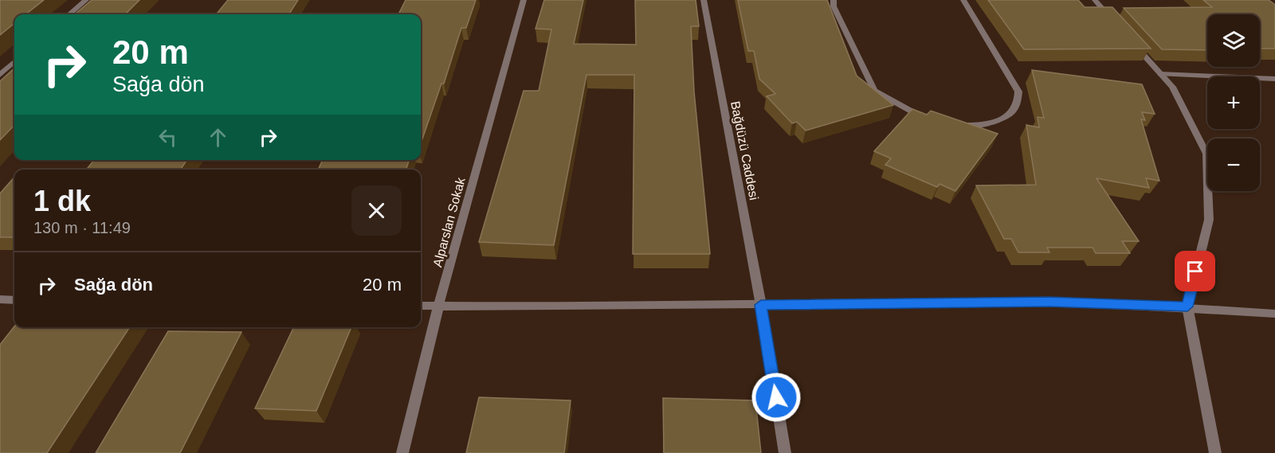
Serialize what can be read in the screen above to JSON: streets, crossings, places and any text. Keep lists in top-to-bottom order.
{
  "streets": {
    "street": ["Bağdüzü Caddesi", "Alparslan Sokak"]
  },
  "page": {
    "map_buttons": ["+", "−"],
    "turn": ["20 m", "Sağa dön"],
    "heading": ["1 dk", "130 m · 11:49"],
    "list": [
      {
        "name": "Sağa dön",
        "value": "20 m"
      }
    ]
  }
}
